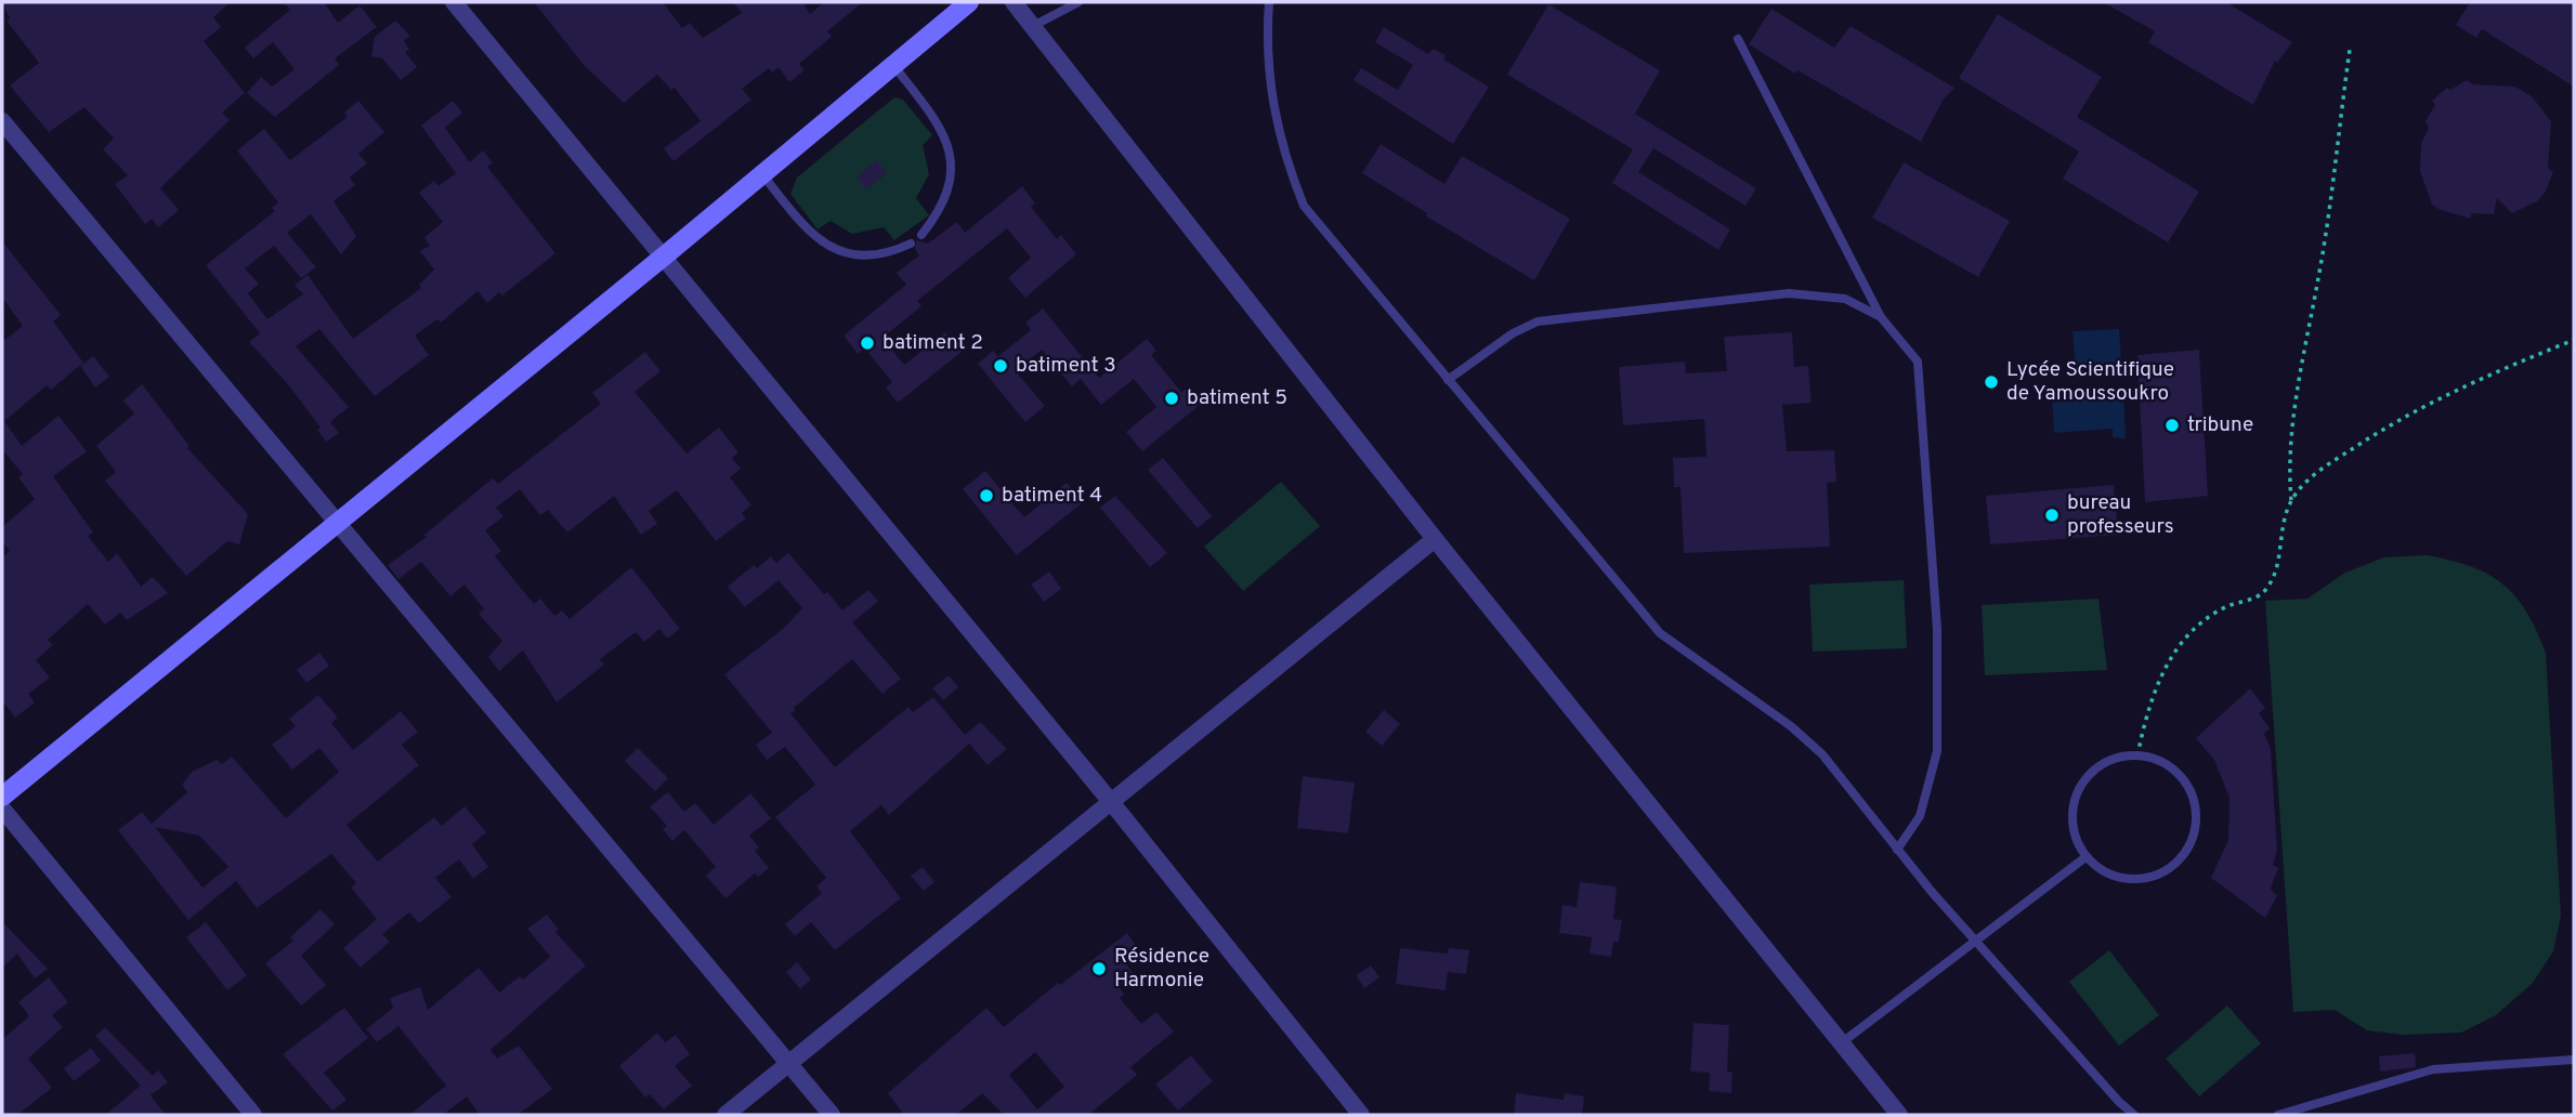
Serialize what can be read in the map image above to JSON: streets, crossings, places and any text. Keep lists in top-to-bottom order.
{
  "places": [
    "batiment 2",
    "batiment 3",
    "Lycée Scientifique de Yamoussoukro",
    "batiment 5",
    "tribune",
    "batiment 4",
    "bureau professeurs",
    "Résidence Harmonie"
  ]
}
